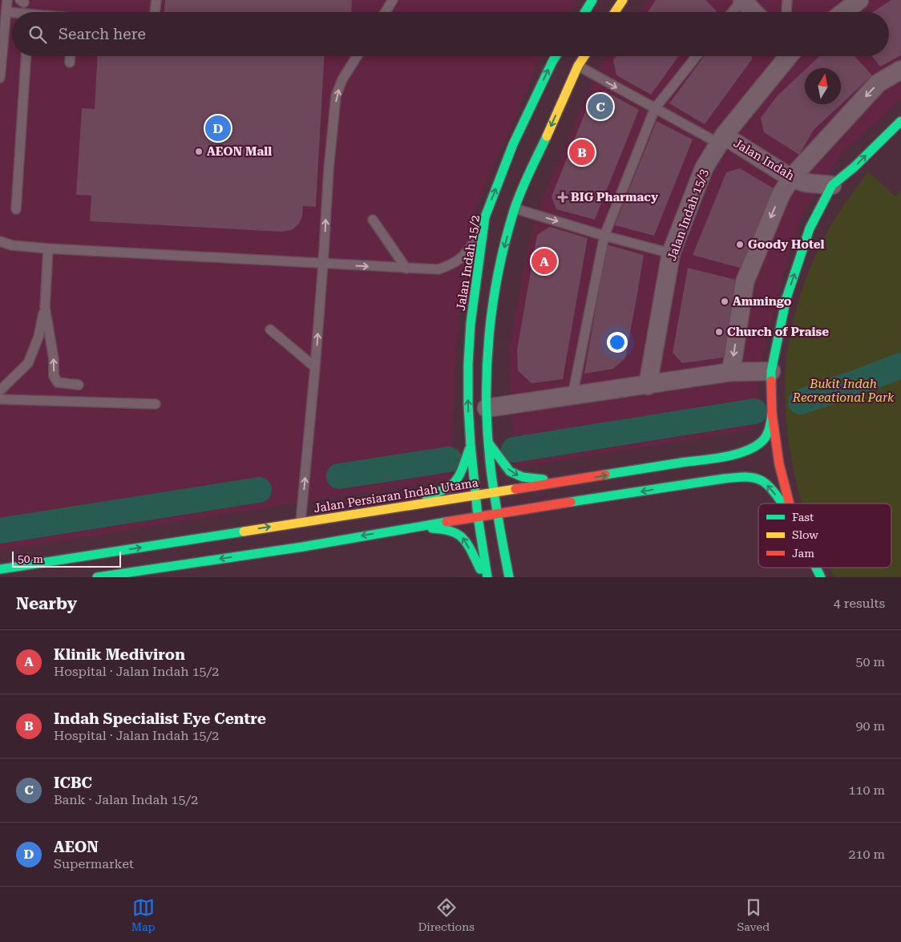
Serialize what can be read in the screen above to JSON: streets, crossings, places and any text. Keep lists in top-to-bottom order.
{
  "streets": {
    "main road": ["Jalan Indah 15/2", "Jalan Persiaran Indah Utama"],
    "street": ["Jalan Indah", "Jalan Indah 15/3"]
  },
  "crossings": [
    ["Jalan Indah", "Jalan Indah 15/3"],
    ["Jalan Indah", "Jalan Persiaran Indah Utama"],
    ["Jalan Indah 15/2", "Jalan Persiaran Indah Utama"]
  ],
  "parks": ["Bukit Indah Recreational Park"],
  "places": {
    "other": [
      "AEON Mall",
      "Goody Hotel",
      "Ammingo",
      "Church of Praise"
    ],
    "health": ["BIG Pharmacy"]
  },
  "legend": ["Fast", "Slow", "Jam"],
  "scale_bar": "50 m",
  "north": "top",
  "page": {
    "search": "Search here",
    "pins": [
      "C",
      "D",
      "B",
      "A"
    ],
    "scale": "50 m",
    "heading": ["Nearby", "4 results"],
    "list": [
      {
        "mark": "A",
        "name": "Klinik Mediviron",
        "note": "Hospital · Jalan Indah 15/2",
        "value": "50 m"
      },
      {
        "mark": "B",
        "name": "Indah Specialist Eye Centre",
        "note": "Hospital · Jalan Indah 15/2",
        "value": "90 m"
      },
      {
        "mark": "C",
        "name": "ICBC",
        "note": "Bank · Jalan Indah 15/2",
        "value": "110 m"
      },
      {
        "mark": "D",
        "name": "AEON",
        "note": "Supermarket",
        "value": "210 m"
      }
    ],
    "nav": ["Map", "Directions", "Saved"]
  }
}
